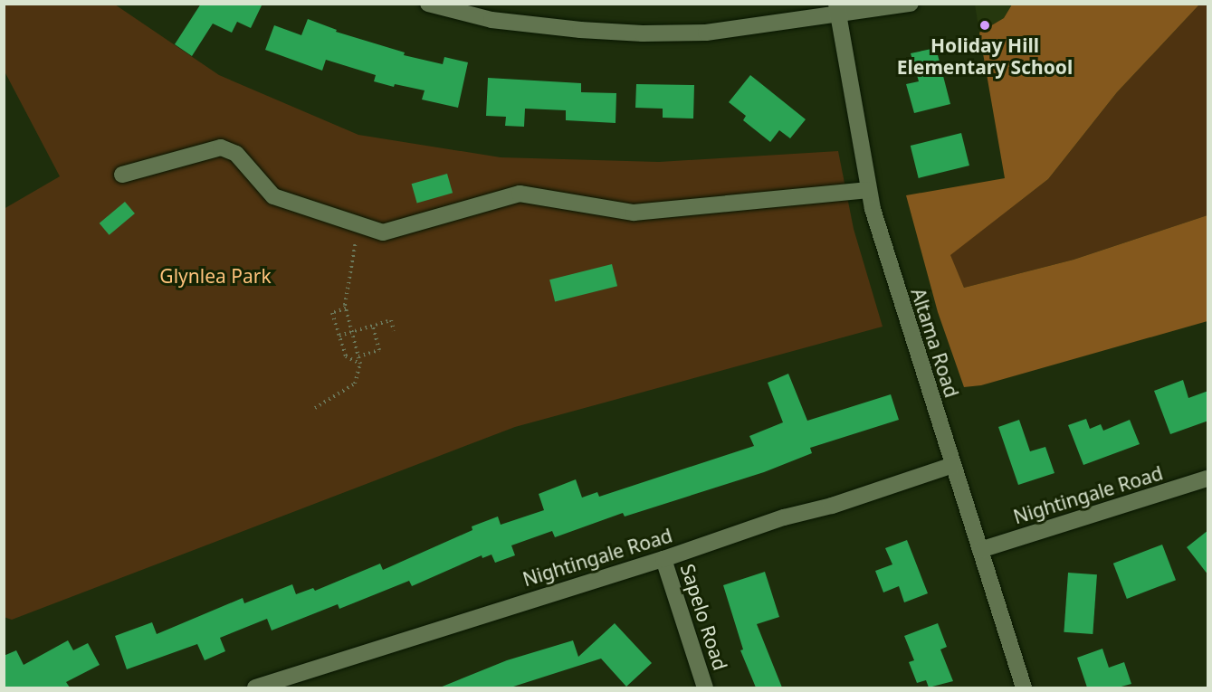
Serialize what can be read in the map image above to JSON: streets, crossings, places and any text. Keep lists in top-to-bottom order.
{
  "streets": {
    "street": ["Altama Road", "Nightingale Road", "Sapelo Road"]
  },
  "crossings": [
    ["Altama Road", "Nightingale Road"],
    ["Nightingale Road", "Sapelo Road"]
  ],
  "parks": ["Glynlea Park"],
  "places": ["Holiday Hill Elementary School"]
}
